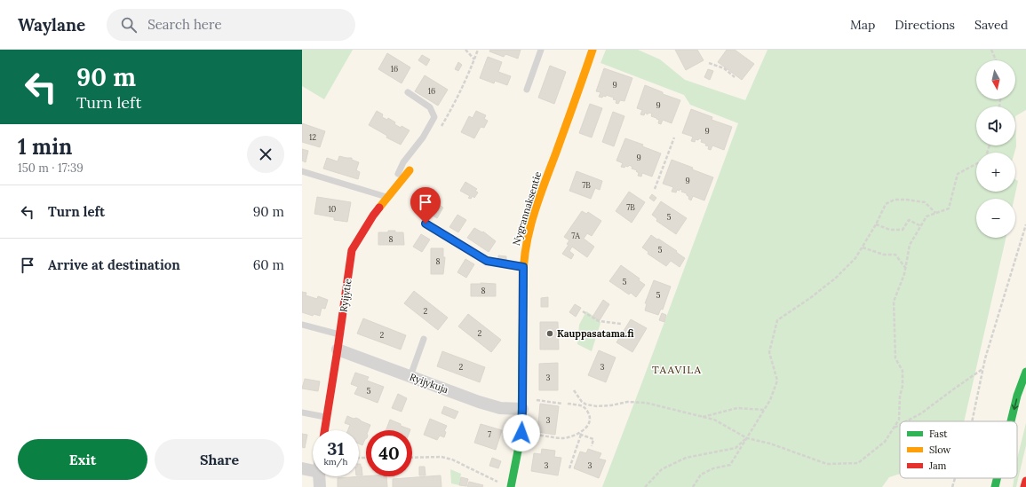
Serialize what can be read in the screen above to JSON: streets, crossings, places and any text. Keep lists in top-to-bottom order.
{
  "streets": {
    "main road": ["Nygrannaksentie", "Ryijytie"],
    "street": ["Ryijykuja"]
  },
  "crossings": [
    ["Nygrannaksentie", "Ryijykuja"],
    ["Ryijytie", "Ryijykuja"]
  ],
  "districts": ["TAAVILA"],
  "places": ["Kauppasatama.fi"],
  "house_numbers": [
    "16",
    "9",
    "16",
    "9",
    "9",
    "12",
    "9",
    "9",
    "7B",
    "7B",
    "10",
    "5",
    "7A",
    "8",
    "5",
    "8",
    "5",
    "8",
    "5",
    "2",
    "2",
    "2",
    "2",
    "3",
    "3",
    "5",
    "3",
    "7",
    "3",
    "3"
  ],
  "legend": ["Fast", "Slow", "Jam"],
  "north": "bottom",
  "page": {
    "header": "Waylane",
    "search": "Search here",
    "nav": ["Map", "Directions", "Saved"],
    "turn": ["90 m", "Turn left"],
    "map_buttons": ["+", "−"],
    "heading": ["1 min", "150 m · 17:39"],
    "list": [
      {
        "name": "Turn left",
        "value": "90 m"
      },
      {
        "name": "Arrive at destination",
        "value": "60 m"
      }
    ],
    "speed": "31 km/h",
    "limit": "40",
    "buttons": ["Exit", "Share"]
  }
}
